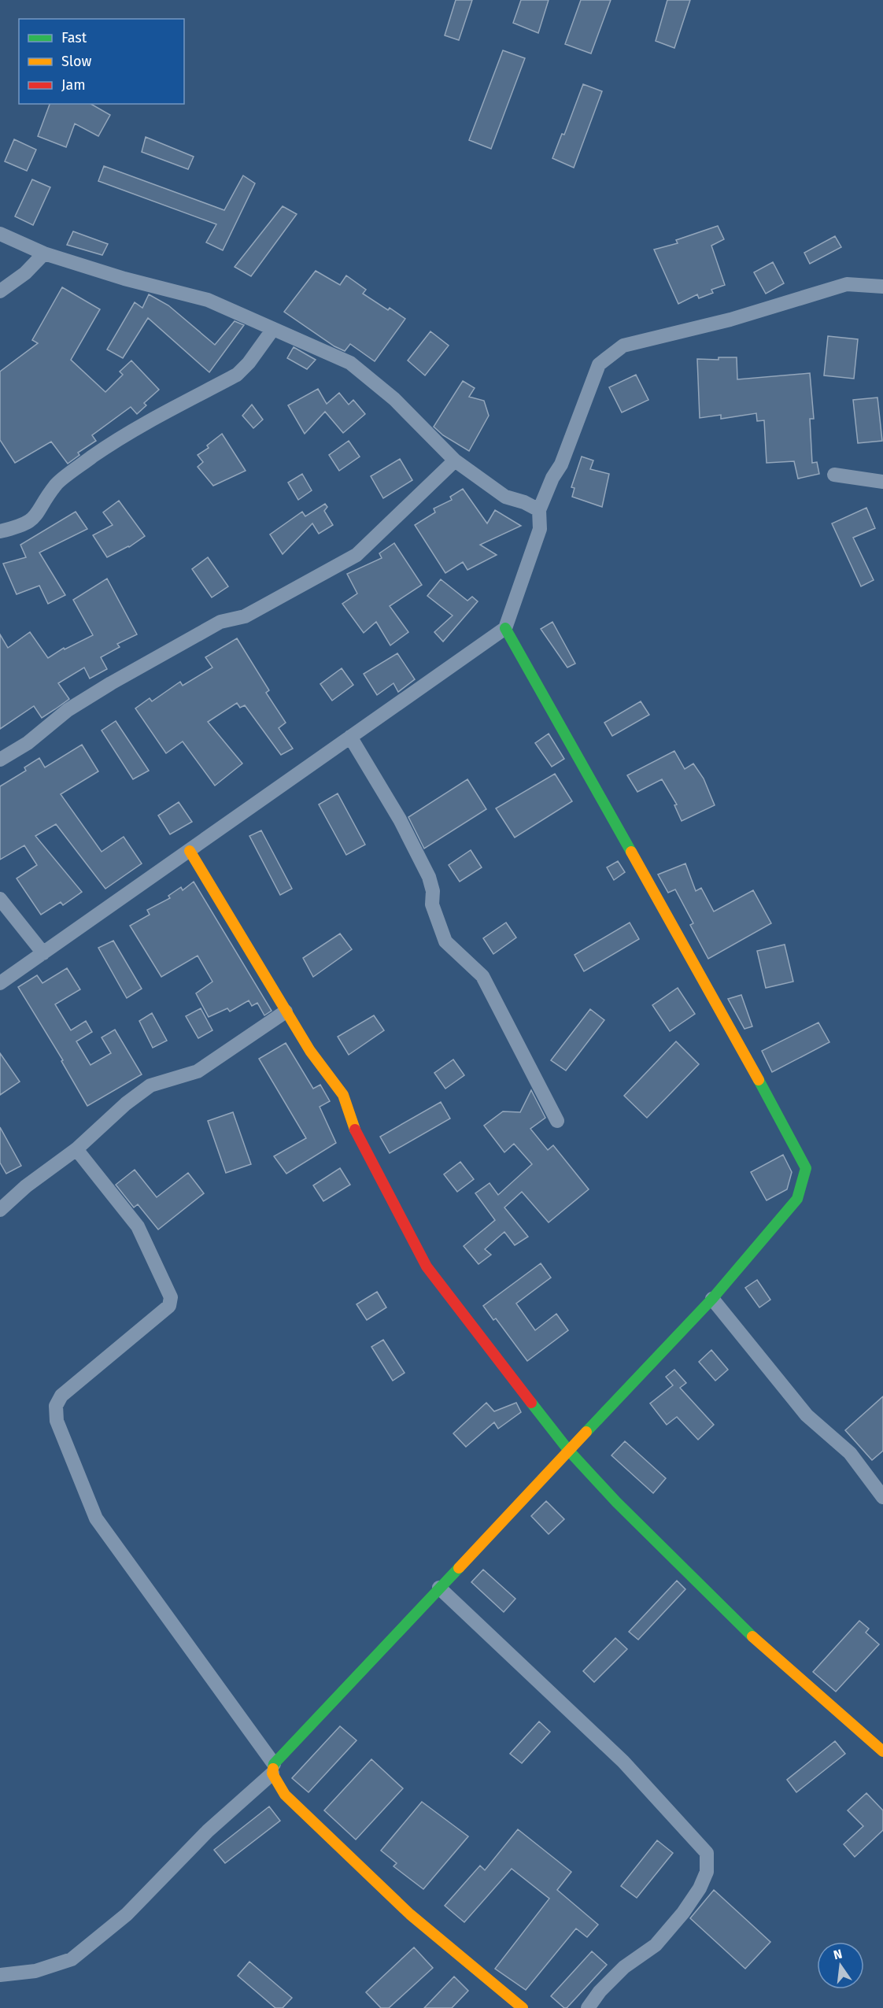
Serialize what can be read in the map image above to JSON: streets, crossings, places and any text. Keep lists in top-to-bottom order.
{
  "legend": ["Fast", "Slow", "Jam"],
  "north": "top"
}
